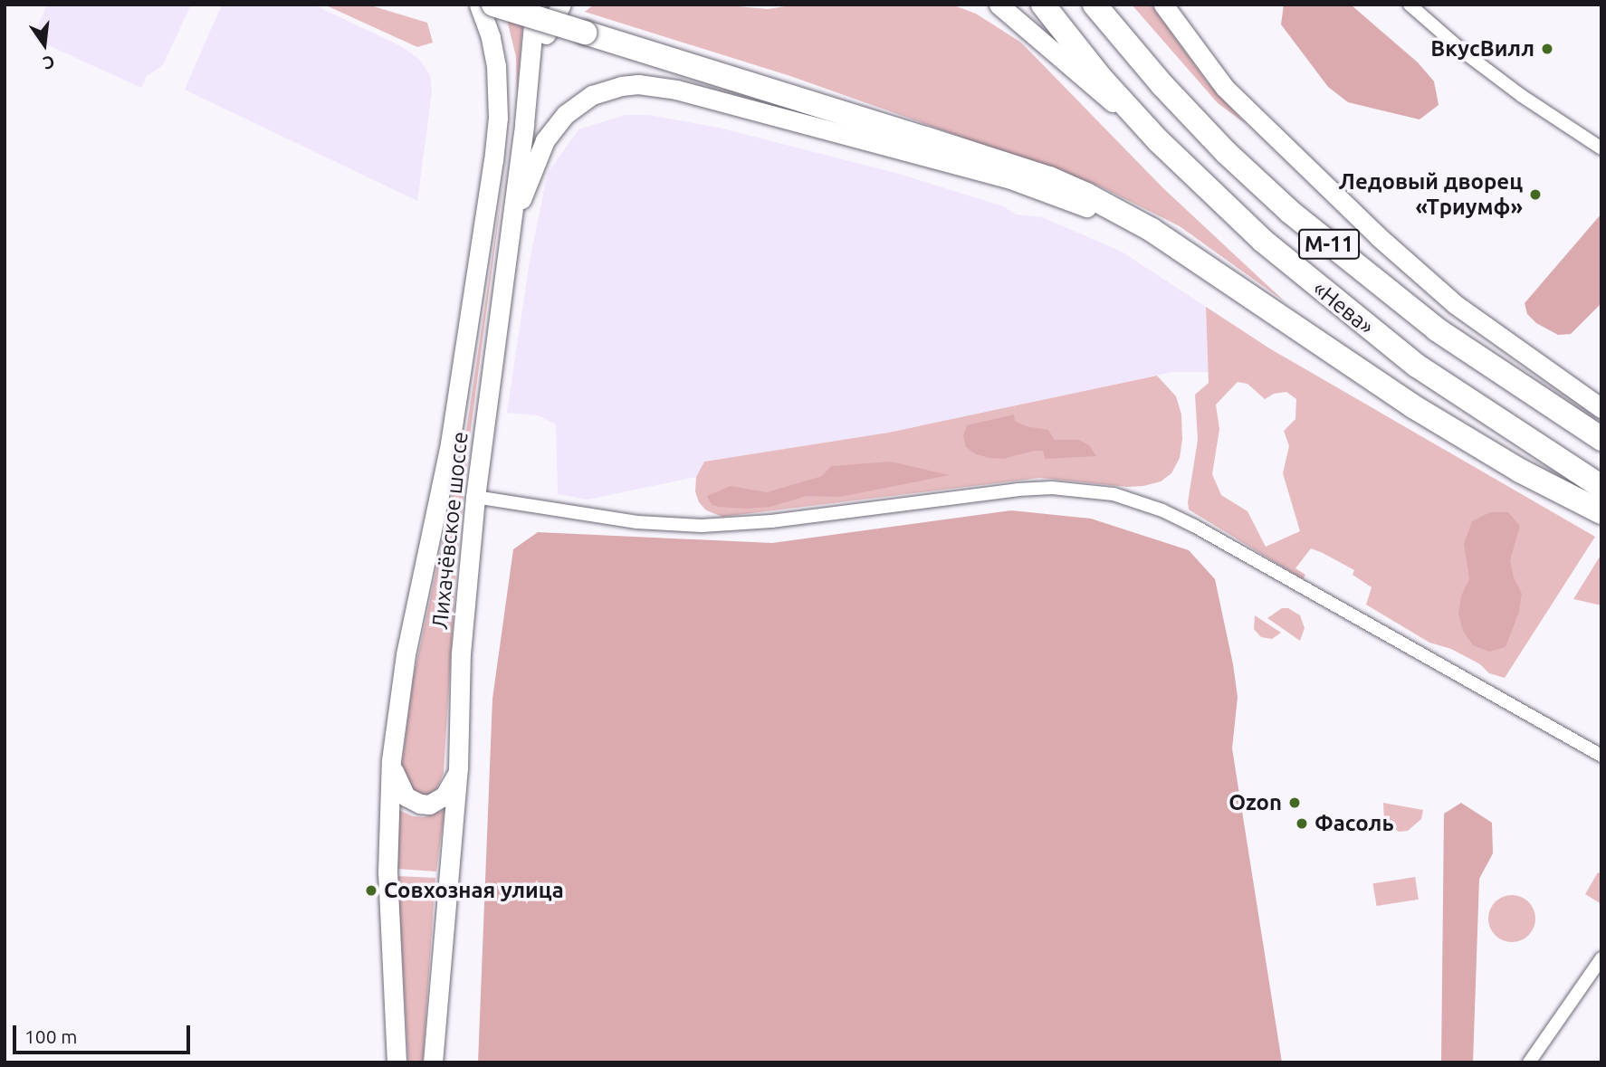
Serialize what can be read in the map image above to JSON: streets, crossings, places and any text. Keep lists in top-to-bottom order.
{
  "streets": {
    "highway": ["М-11", "«Нева»"],
    "main road": ["Лихачёвское шоссе"]
  },
  "places": [
    "ВкусВилл",
    "Ледовый дворец «Триумф»",
    "Ozon",
    "Фасоль",
    "Совхозная улица"
  ],
  "scale_bar": "100 m",
  "north": "bottom"
}
